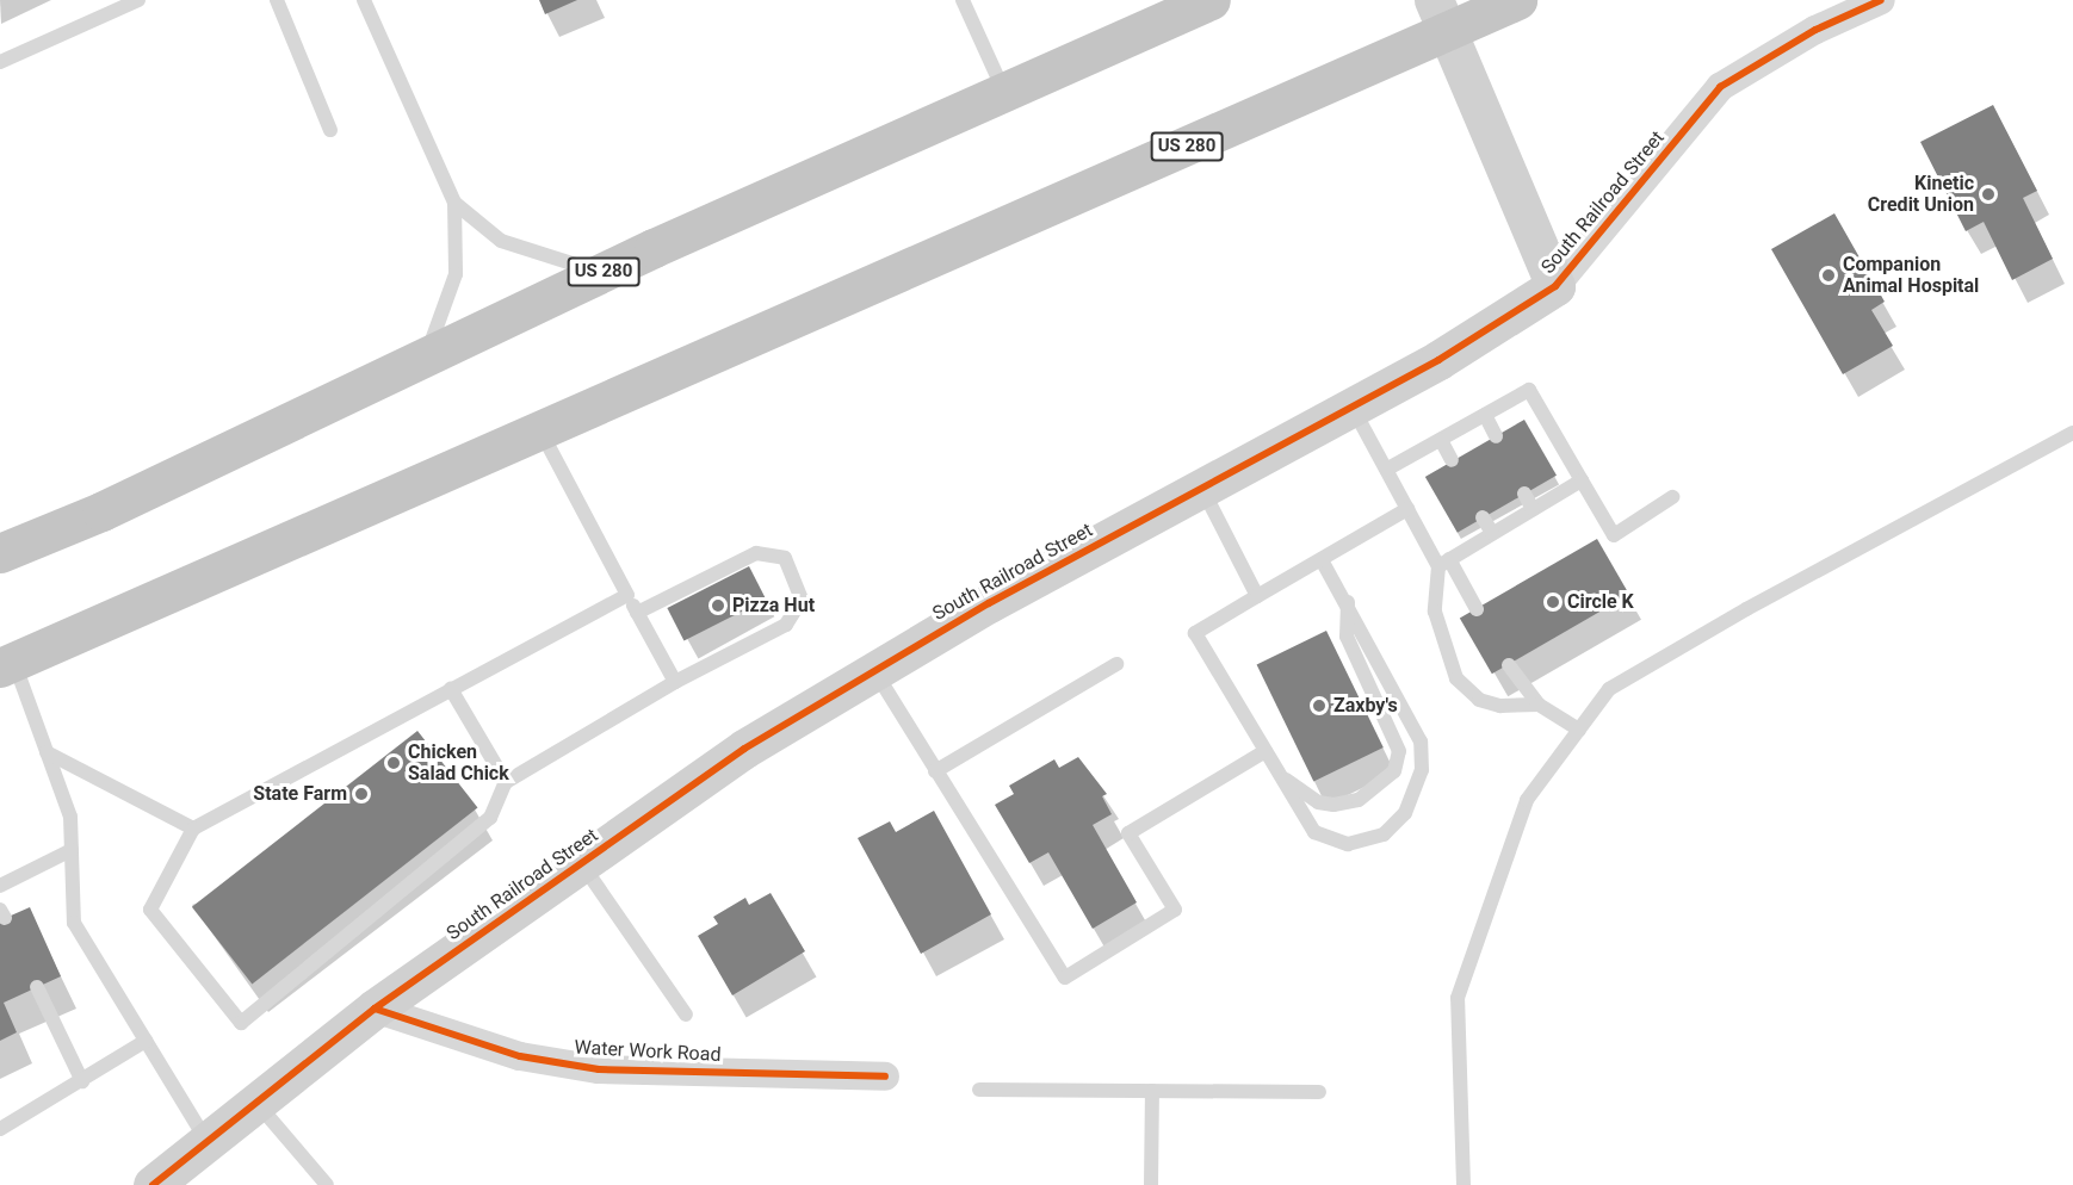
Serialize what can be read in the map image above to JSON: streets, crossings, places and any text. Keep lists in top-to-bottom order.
{
  "streets": {
    "highway": ["US 280"],
    "street": ["South Railroad Street", "Water Work Road"]
  },
  "crossings": [
    ["US 280", "South Railroad Street"],
    ["South Railroad Street", "Water Work Road"]
  ],
  "places": [
    "Kinetic Credit Union",
    "Companion Animal Hospital",
    "Circle K",
    "Pizza Hut",
    "Zaxby's",
    "Chicken Salad Chick",
    "State Farm"
  ]
}
